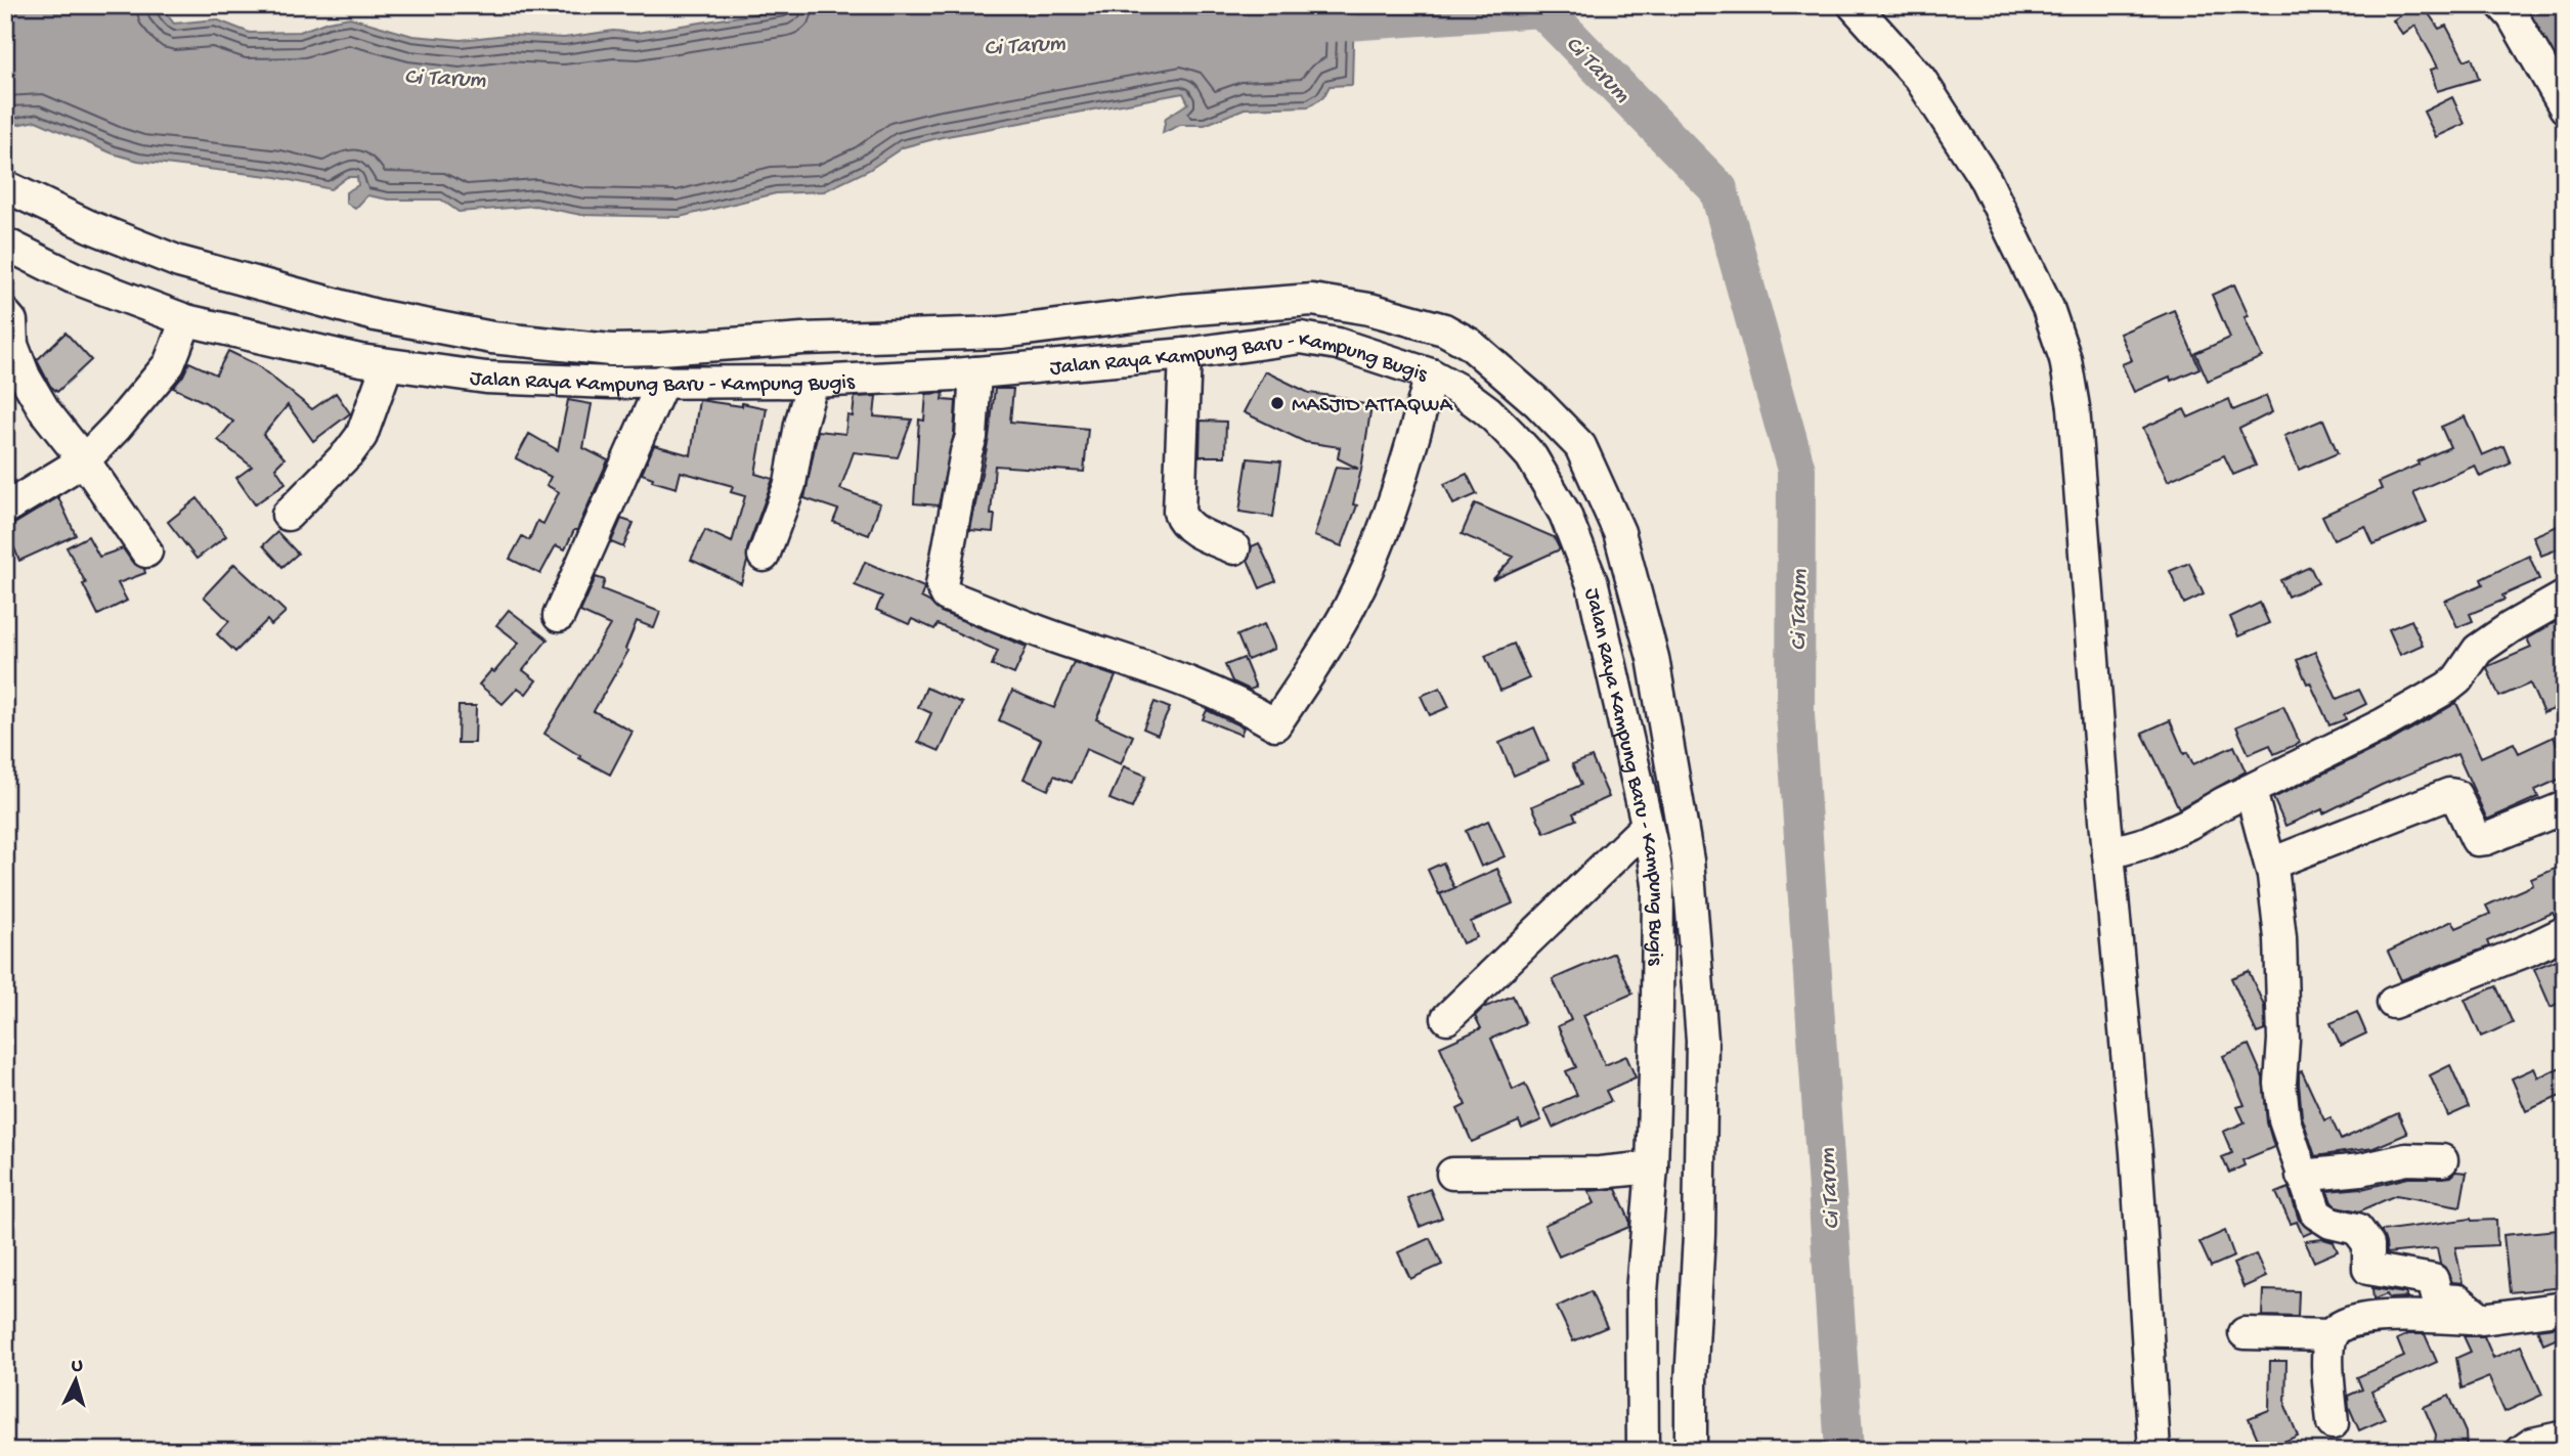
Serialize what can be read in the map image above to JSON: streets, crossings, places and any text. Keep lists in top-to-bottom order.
{
  "streets": {
    "street": ["Jalan Raya Kampung Baru - Kampung Bugis"]
  },
  "water": ["Ci Tarum"],
  "places": ["MASJID ATTAQWA"],
  "north": "top"
}
